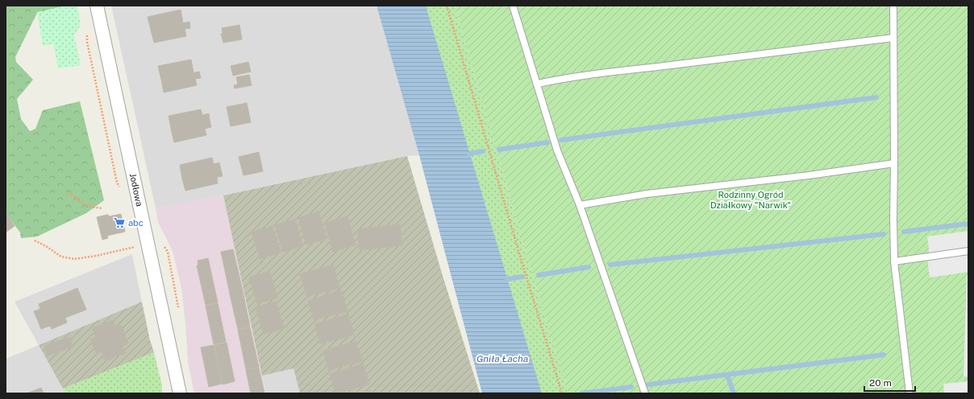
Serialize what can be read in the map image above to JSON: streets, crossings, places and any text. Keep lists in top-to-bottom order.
{
  "streets": {
    "street": ["Jodłowa"]
  },
  "water": ["Gniła Łacha"],
  "parks": ["Rodzinny Ogród Działkowy \"Narwik\""],
  "places": {
    "supermarket": ["abc"]
  },
  "scale_bar": "20 m"
}
